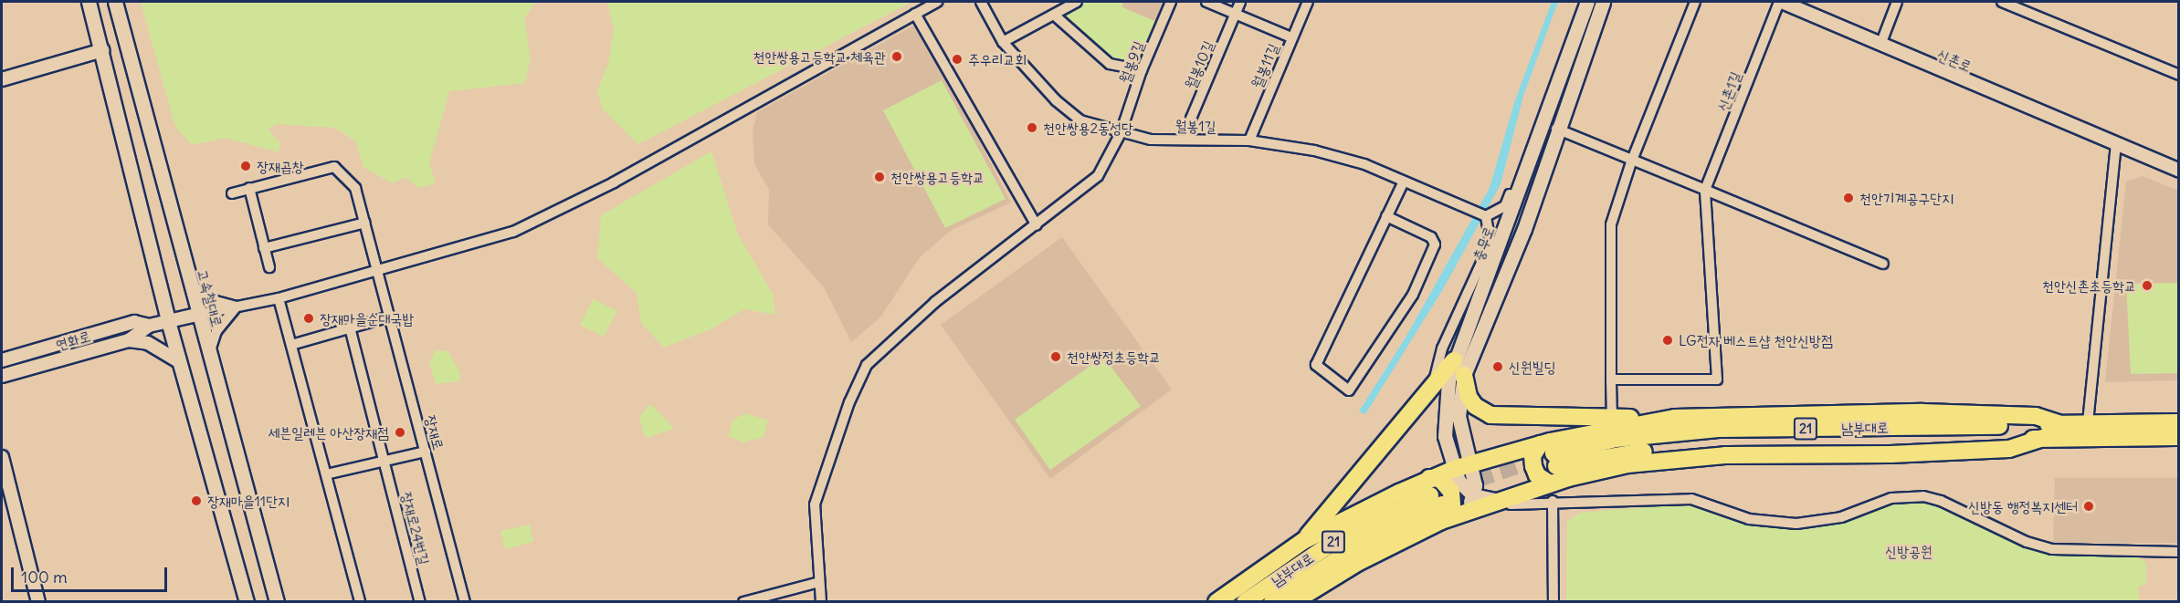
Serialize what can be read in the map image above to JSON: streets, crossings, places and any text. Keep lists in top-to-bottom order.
{
  "streets": {
    "highway": ["남부대로", "21"],
    "main road": ["충무로", "고속철대로"],
    "street": [
      "신촌로",
      "월봉9길",
      "월봉10길",
      "월봉11길",
      "신촌1길",
      "월봉1길",
      "연화로",
      "장재로",
      "장재로24번길"
    ]
  },
  "crossings": [
    ["신촌로", "신촌1길"],
    ["월봉9길", "월봉1길"],
    ["월봉10길", "월봉1길"],
    ["월봉11길", "월봉1길"],
    ["고속철대로", "연화로"]
  ],
  "parks": ["신방공원"],
  "places": [
    "천안쌍용고등학교 체육관",
    "주우리교회",
    "천안쌍용2동성당",
    "장재곱창",
    "천안쌍용고등학교",
    "천안기계공구단지",
    "천안신촌초등학교",
    "장재마을순대국밥",
    "LG전자 베스트샵 천안신방점",
    "천안쌍정초등학교",
    "신원빌딩",
    "세븐일레븐 아산장재점",
    "장재마을11단지",
    "신방동 행정복지센터"
  ],
  "scale_bar": "100 m"
}
